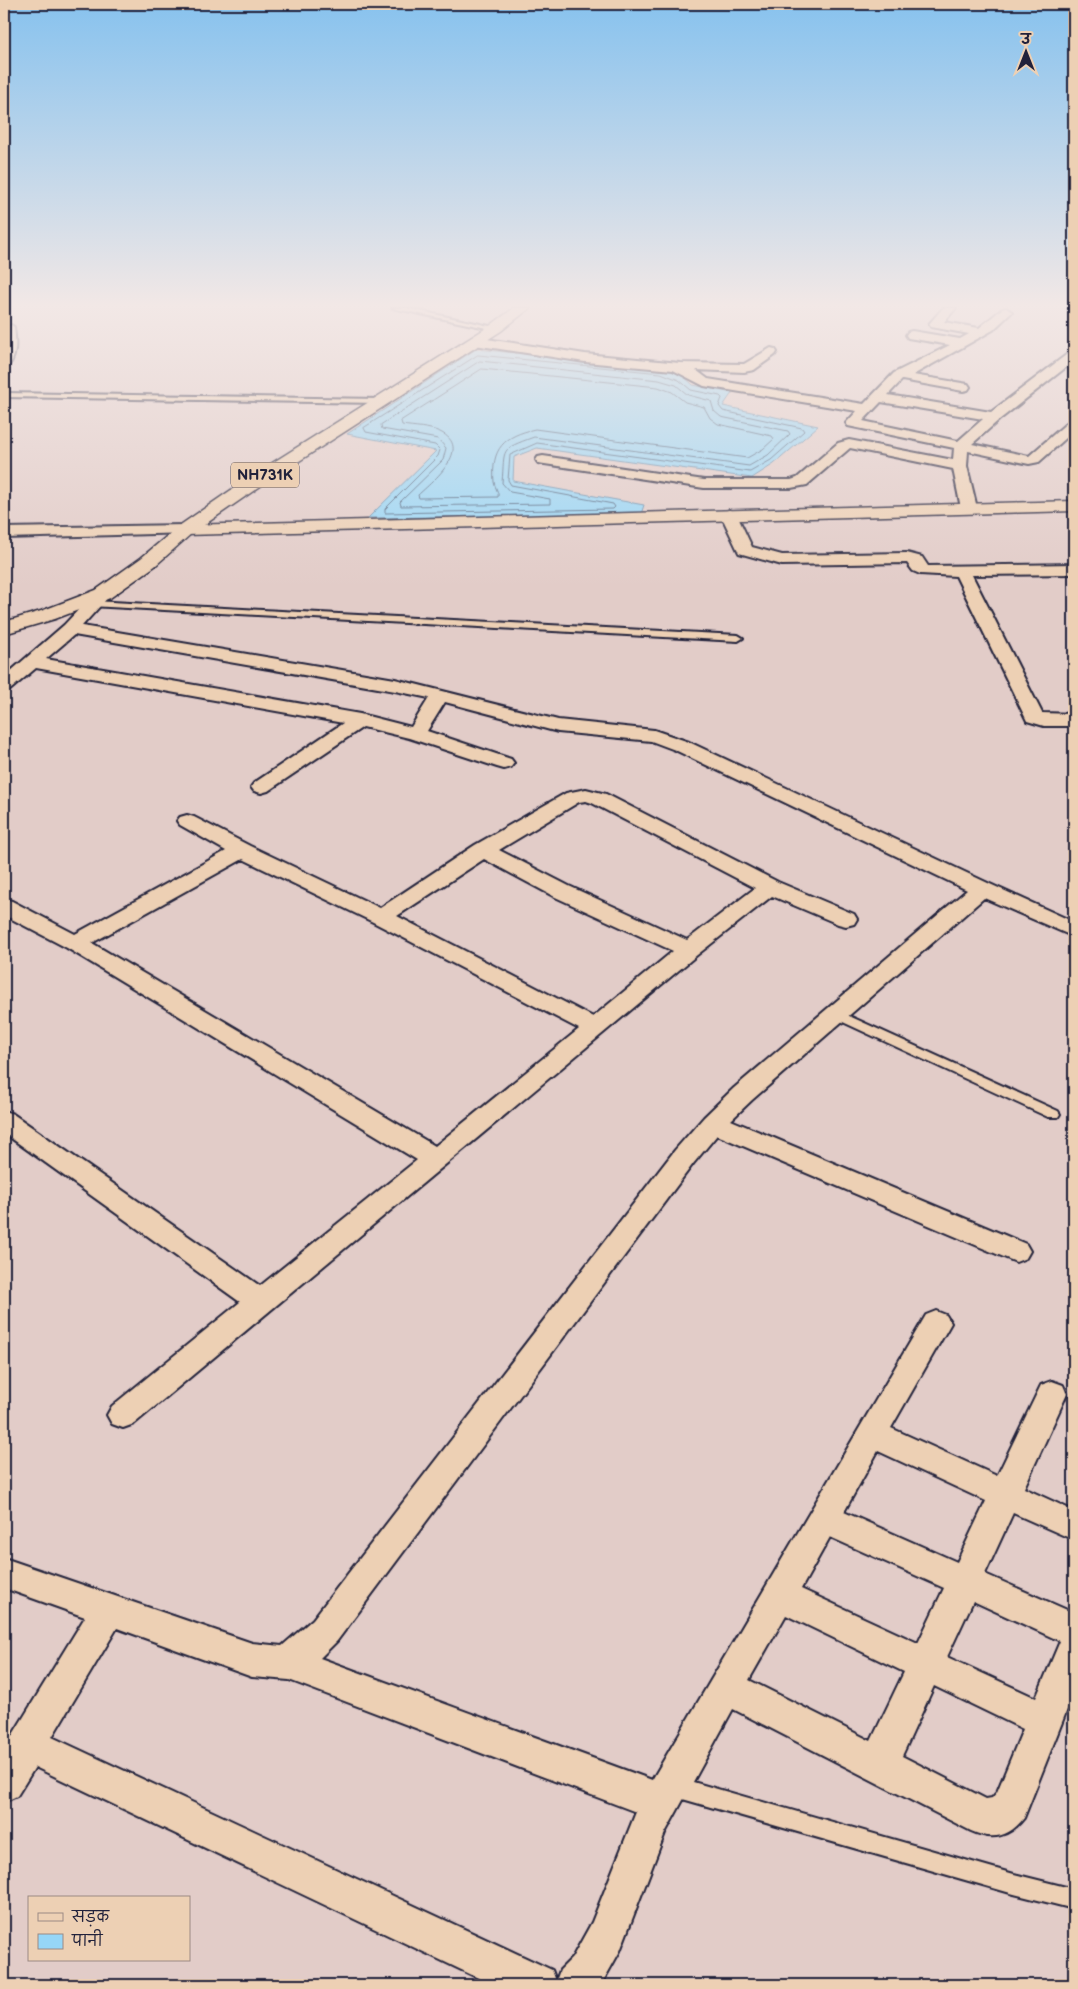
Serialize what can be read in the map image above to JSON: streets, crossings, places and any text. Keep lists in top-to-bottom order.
{
  "streets": {
    "main road": ["NH731K"]
  },
  "legend": ["सड़क", "पानी"],
  "north": "top"
}
